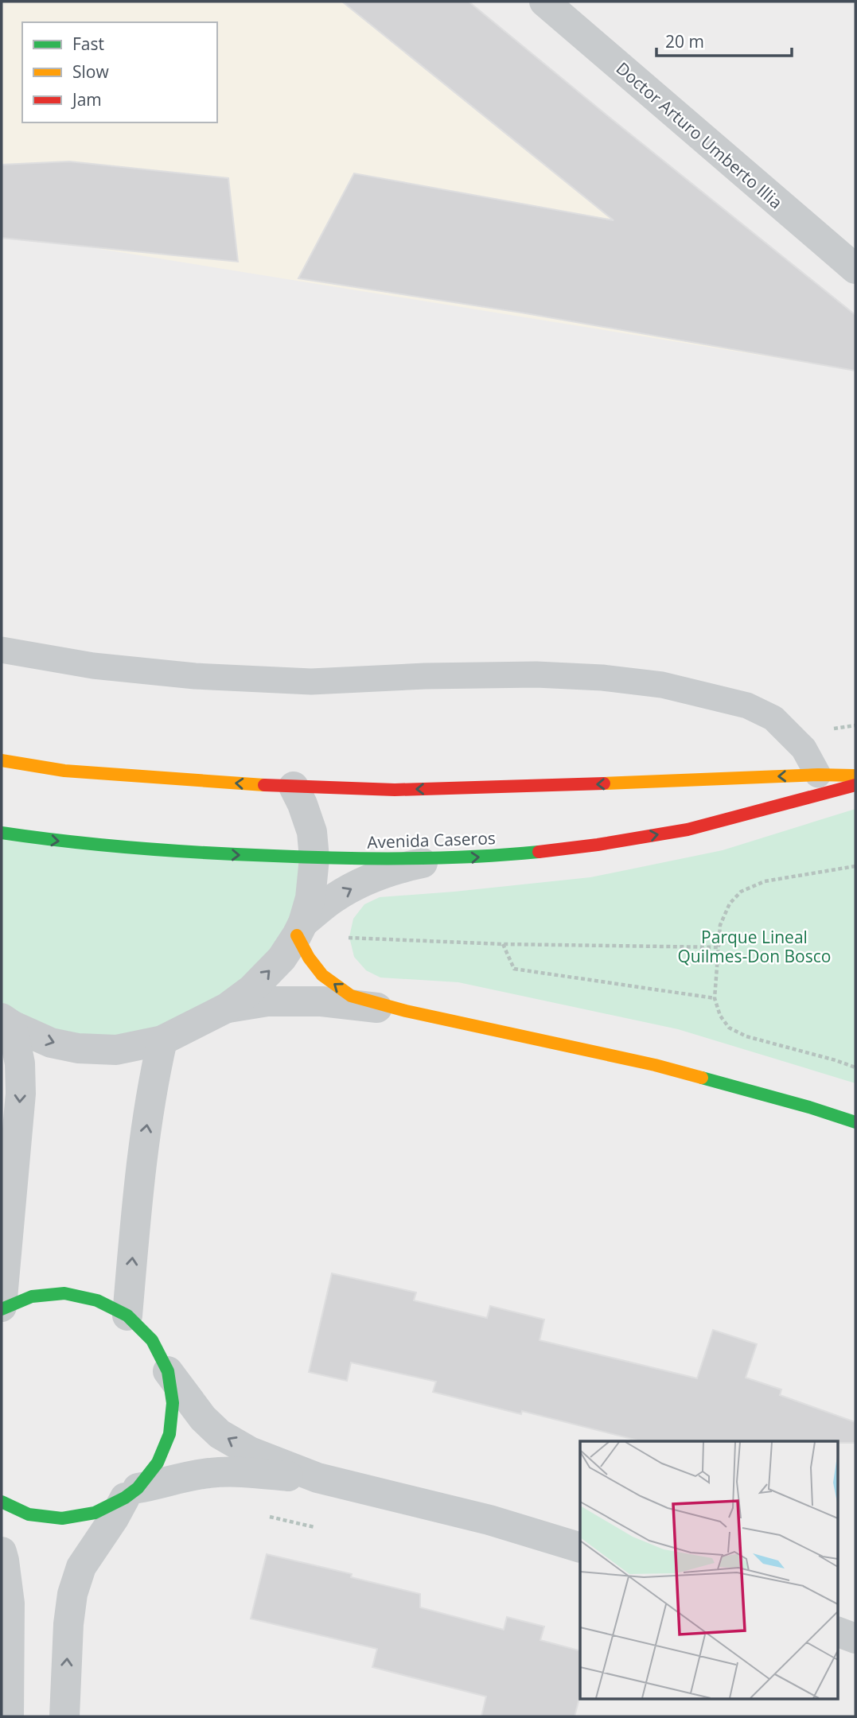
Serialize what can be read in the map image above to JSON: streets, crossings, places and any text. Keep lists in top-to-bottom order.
{
  "streets": {
    "street": ["Doctor Arturo Umberto Illia", "Avenida Caseros"]
  },
  "parks": ["Parque Lineal Quilmes-Don Bosco"],
  "legend": ["Fast", "Slow", "Jam"],
  "scale_bar": "20 m"
}
